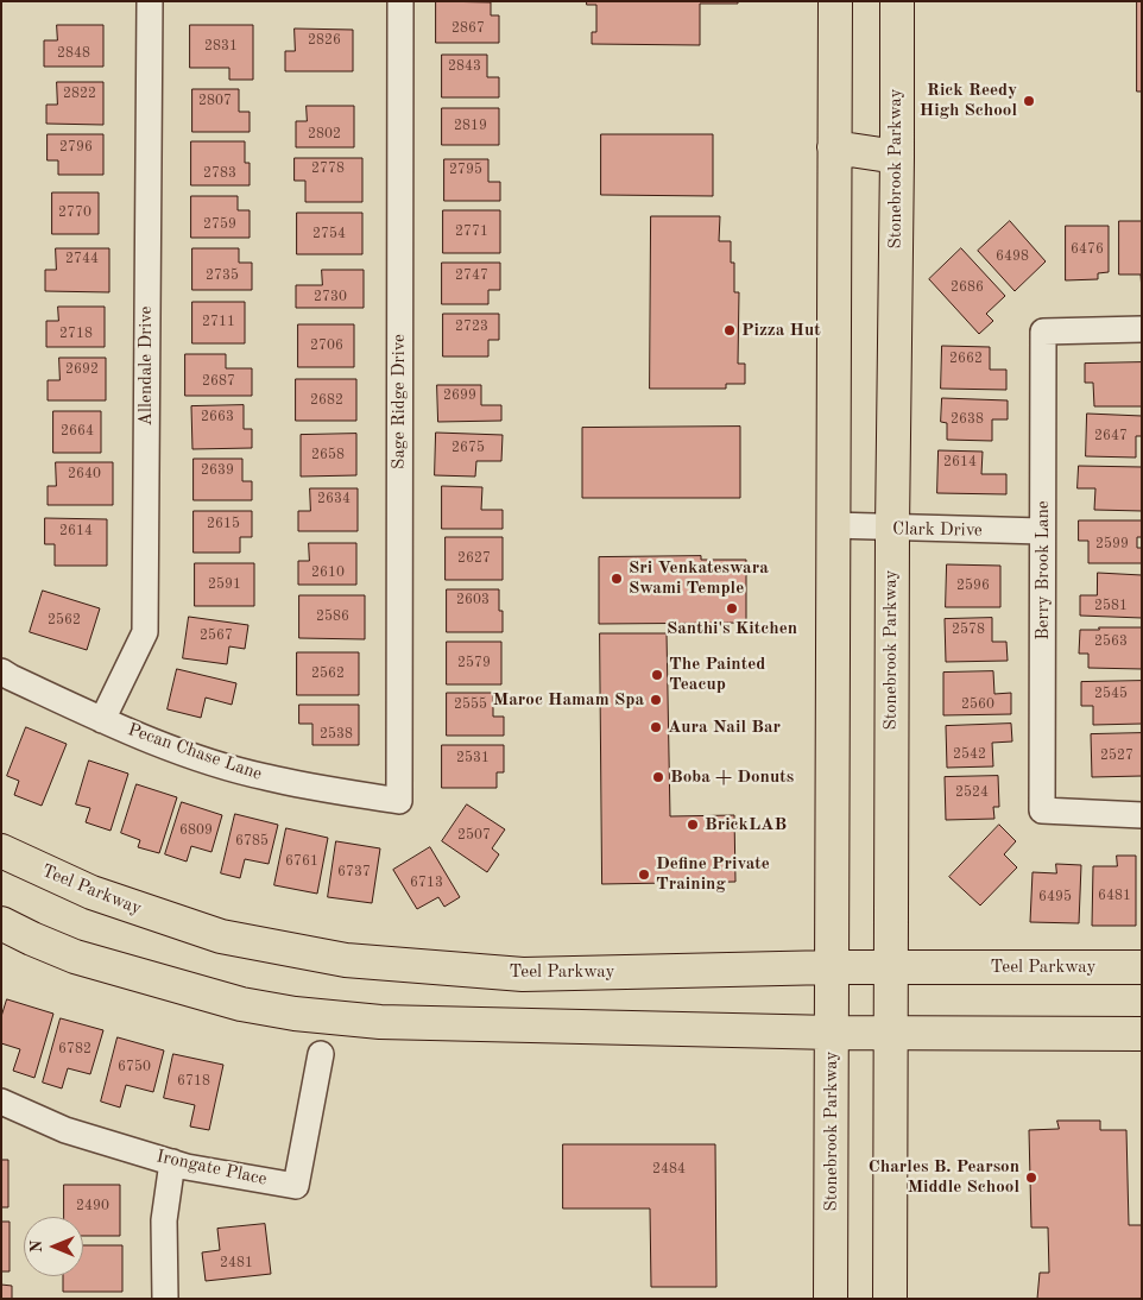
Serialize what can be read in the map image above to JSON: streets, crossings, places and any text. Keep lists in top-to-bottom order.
{
  "streets": {
    "main road": ["Stonebrook Parkway", "Teel Parkway"],
    "street": [
      "Allendale Drive",
      "Sage Ridge Drive",
      "Clark Drive",
      "Berry Brook Lane",
      "Pecan Chase Lane",
      "Irongate Place"
    ]
  },
  "crossings": [
    ["Stonebrook Parkway", "Clark Drive"],
    ["Stonebrook Parkway", "Teel Parkway"],
    ["Allendale Drive", "Pecan Chase Lane"],
    ["Sage Ridge Drive", "Pecan Chase Lane"],
    ["Clark Drive", "Berry Brook Lane"]
  ],
  "places": [
    "Rick Reedy High School",
    "Pizza Hut",
    "Sri Venkateswara Swami Temple",
    "Santhi's Kitchen",
    "The Painted Teacup",
    "Maroc Hamam Spa",
    "Aura Nail Bar",
    "Boba + Donuts",
    "BrickLAB",
    "Define Private Training",
    "Charles B. Pearson Middle School"
  ],
  "house_numbers": [
    "2867",
    "2826",
    "2831",
    "2848",
    "2843",
    "2822",
    "2807",
    "2819",
    "2802",
    "2796",
    "2778",
    "2795",
    "2783",
    "2770",
    "2759",
    "2771",
    "2754",
    "6476",
    "6498",
    "2744",
    "2735",
    "2747",
    "2686",
    "2730",
    "2711",
    "2723",
    "2718",
    "2706",
    "2662",
    "2692",
    "2687",
    "2699",
    "2682",
    "2663",
    "2638",
    "2664",
    "2647",
    "2675",
    "2658",
    "2614",
    "2639",
    "2640",
    "2634",
    "2615",
    "2614",
    "2599",
    "2627",
    "2610",
    "2591",
    "2596",
    "2603",
    "2581",
    "2586",
    "2562",
    "2578",
    "2567",
    "2563",
    "2579",
    "2562",
    "2545",
    "2555",
    "2560",
    "2538",
    "2542",
    "2527",
    "2531",
    "2524",
    "6809",
    "2507",
    "6785",
    "6761",
    "6737",
    "6713",
    "6481",
    "6495",
    "6782",
    "6750",
    "6718",
    "2484",
    "2490",
    "2481"
  ],
  "north": "left"
}
